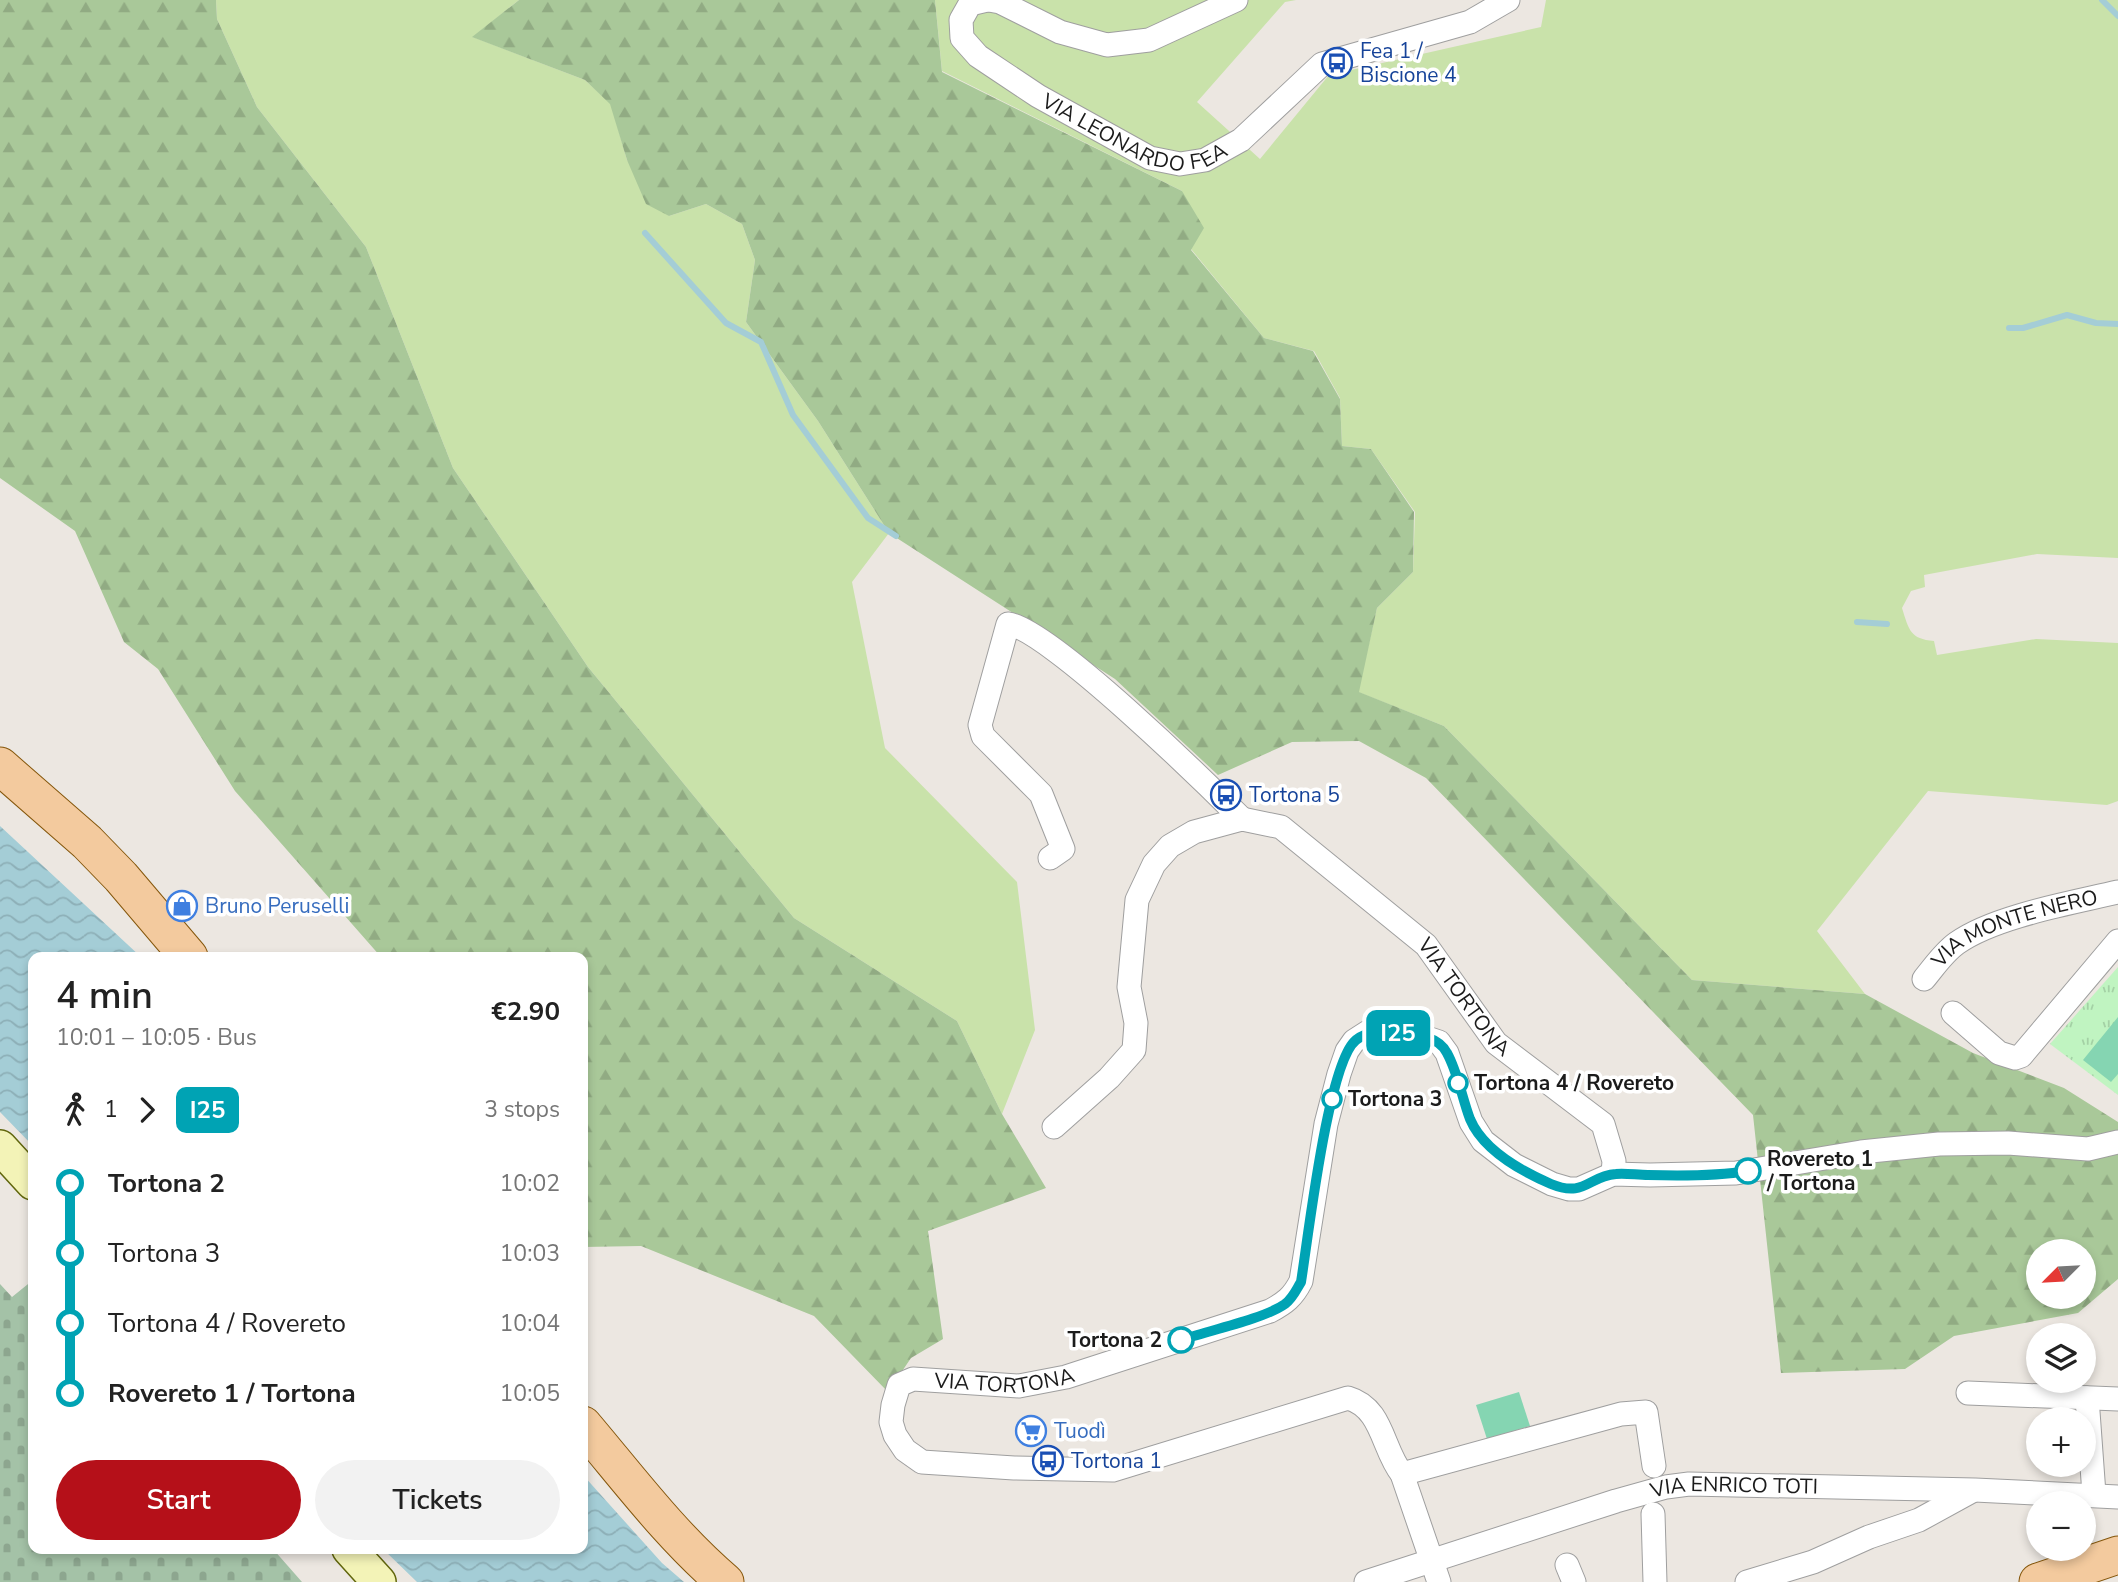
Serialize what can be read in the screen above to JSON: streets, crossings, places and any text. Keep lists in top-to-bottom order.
{
  "streets": {
    "street": [
      "VIA LEONARDO FEA",
      "VIA MONTE NERO",
      "VIA TORTONA",
      "VIA ENRICO TOTI"
    ]
  },
  "crossings": [
    ["VIA TORTONA", "VIA ENRICO TOTI"]
  ],
  "places": {
    "bus stop": ["Fea 1 / Biscione 4", "Tortona 5", "Tortona 1"],
    "shop": ["Bruno Peruselli"],
    "other": [
      "Tortona 4 / Rovereto",
      "Tortona 3",
      "Rovereto 1 / Tortona",
      "Tortona 2"
    ],
    "supermarket": ["Tuodì"]
  },
  "lines": ["bus line I25"],
  "north": "bottom left",
  "page": {
    "on_map": "I25",
    "heading": ["4 min", "10:01 – 10:05 · Bus", "€2.90"],
    "legs": ["1", "I25", "3 stops"],
    "list": [
      {
        "name": "Tortona 2",
        "value": "10:02"
      },
      {
        "name": "Tortona 3",
        "value": "10:03"
      },
      {
        "name": "Tortona 4 / Rovereto",
        "value": "10:04"
      },
      {
        "name": "Rovereto 1 / Tortona",
        "value": "10:05"
      }
    ],
    "map_buttons": ["+", "−"],
    "buttons": ["Start", "Tickets"]
  }
}
